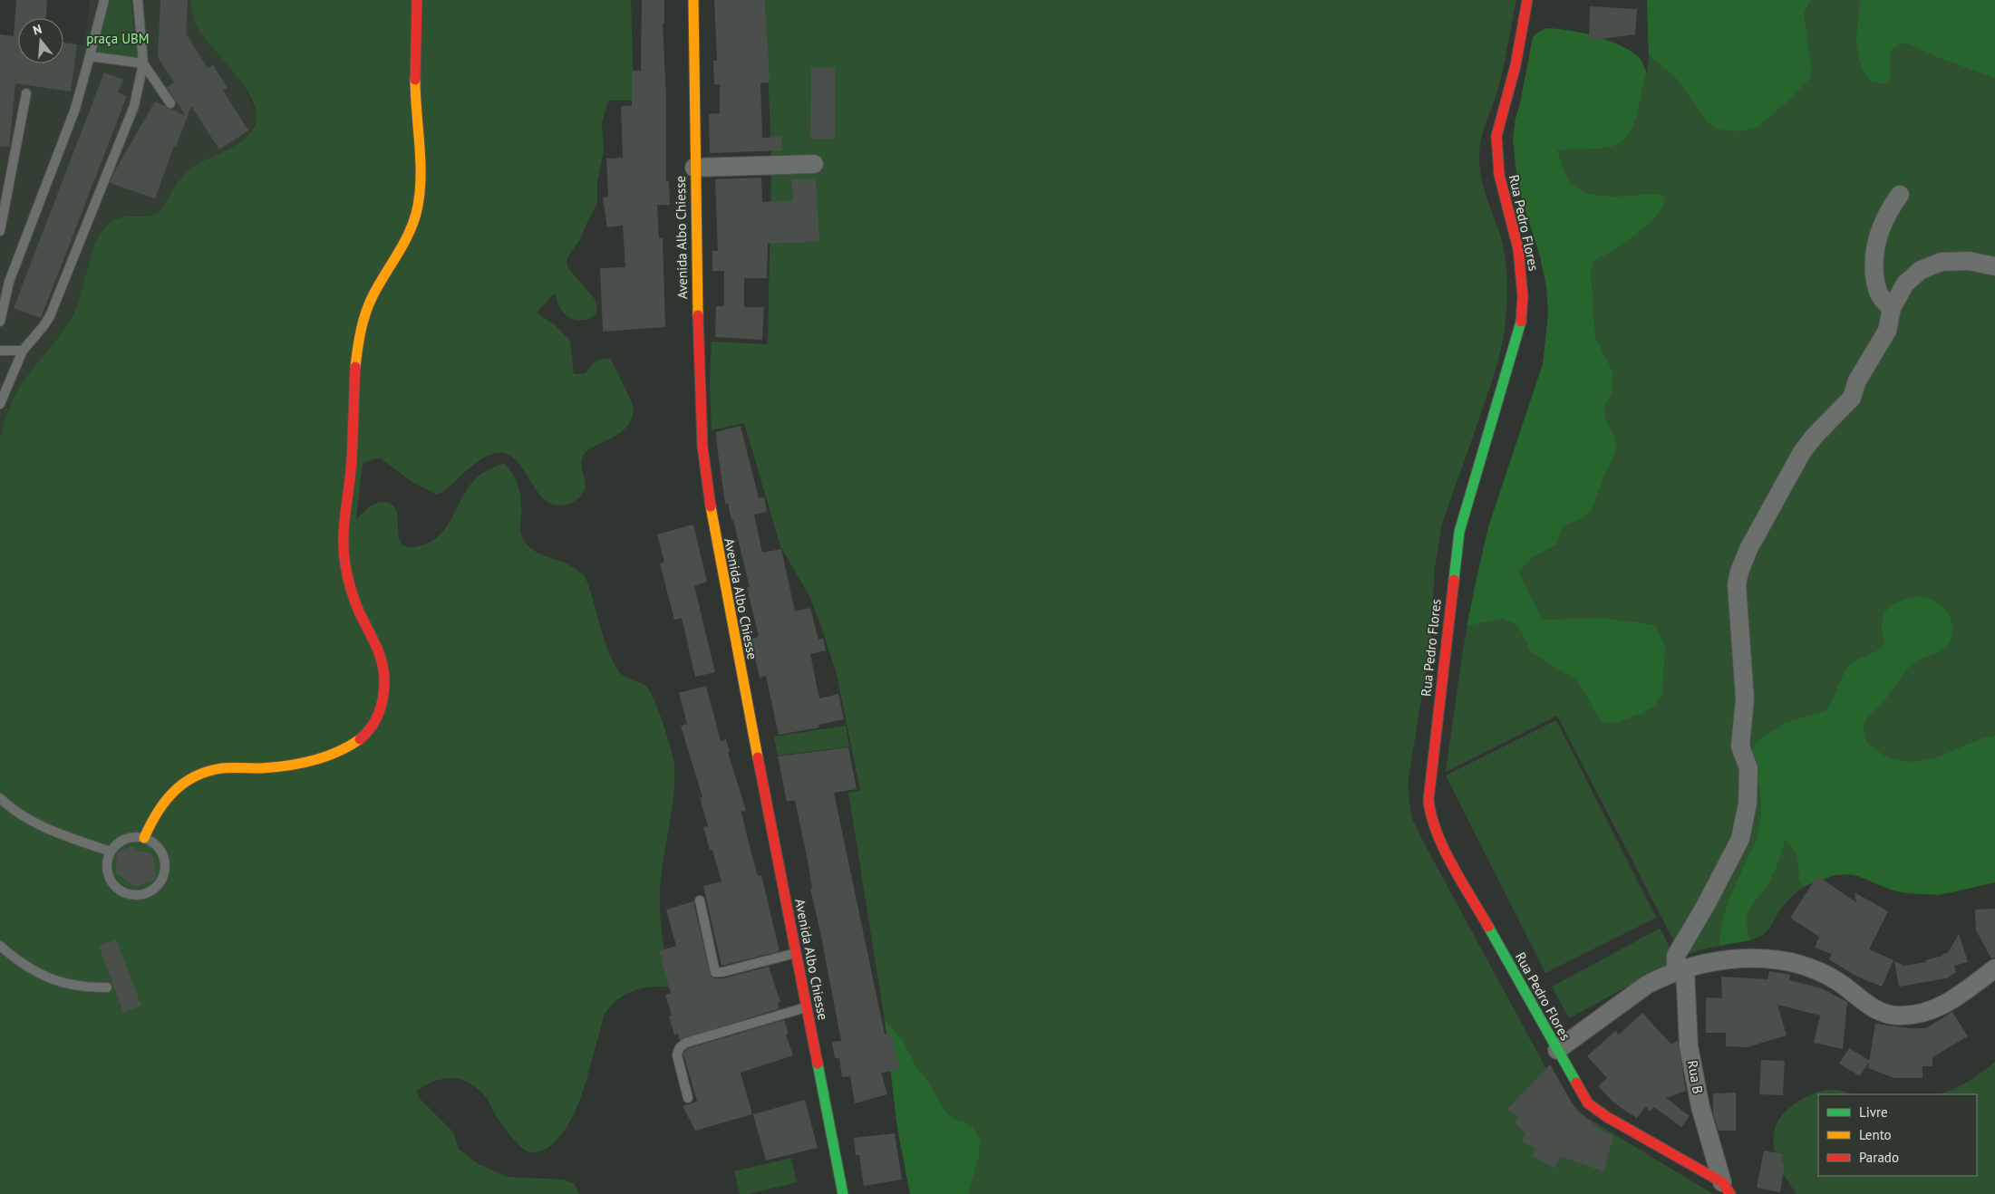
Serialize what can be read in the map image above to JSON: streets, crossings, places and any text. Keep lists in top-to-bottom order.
{
  "streets": {
    "street": ["Rua Pedro Flores", "Avenida Albo Chiesse", "Rua B"]
  },
  "crossings": [
    ["Rua Pedro Flores", "Rua B"]
  ],
  "parks": ["praça UBM"],
  "legend": ["Livre", "Lento", "Parado"],
  "north": "top"
}
